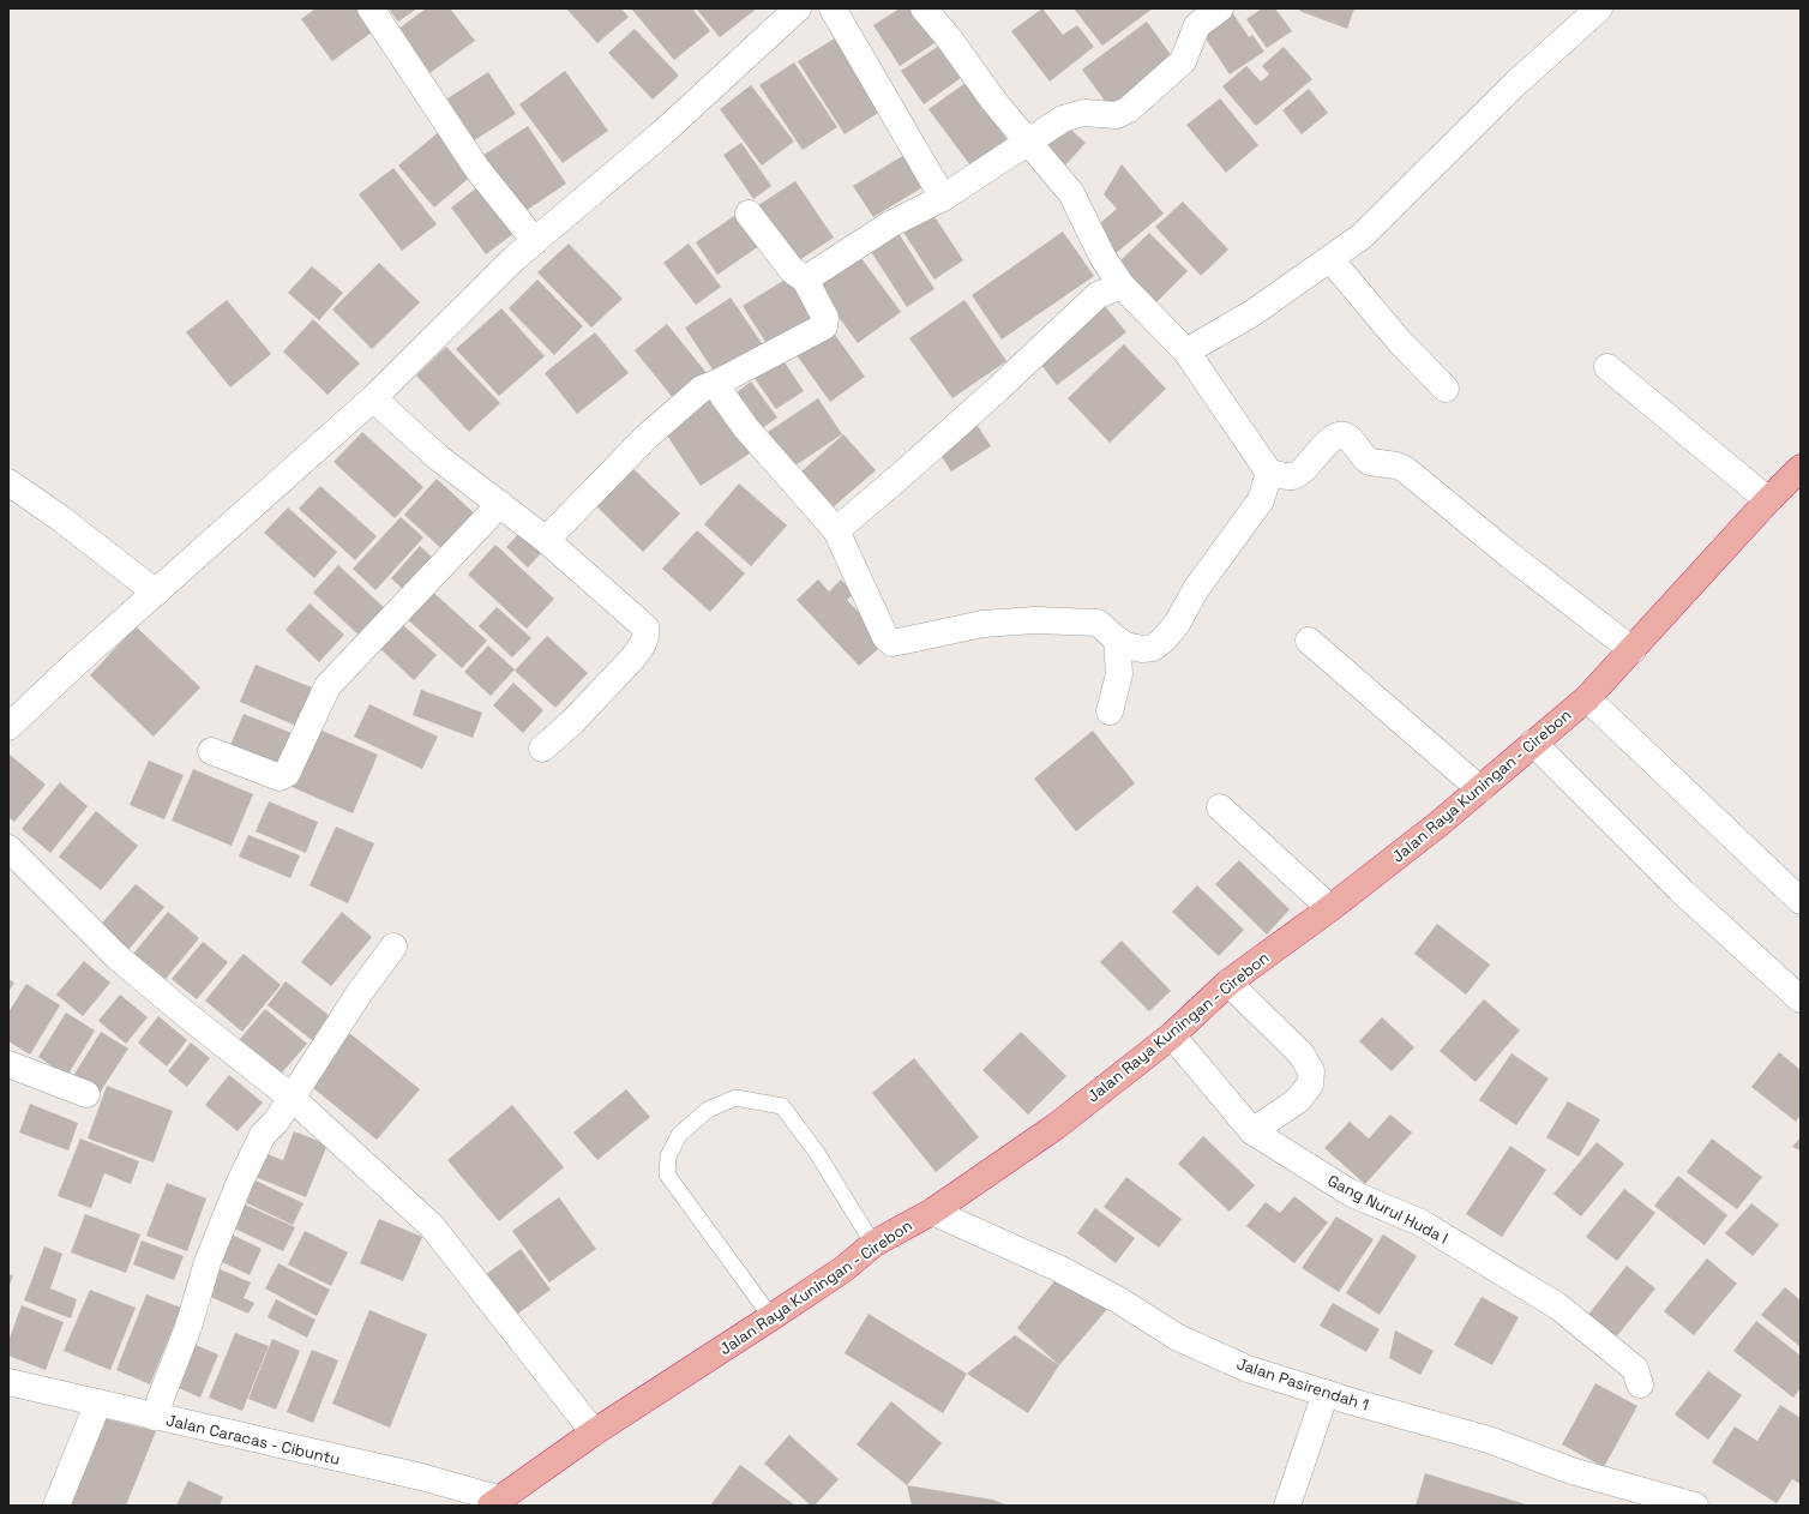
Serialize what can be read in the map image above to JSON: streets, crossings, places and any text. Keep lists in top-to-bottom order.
{
  "streets": {
    "highway": ["Jalan Raya Kuningan - Cirebon"],
    "street": ["Gang Nurul Huda I", "Jalan Pasirendah 1", "Jalan Caracas - Cibuntu"]
  },
  "crossings": [
    ["Jalan Raya Kuningan - Cirebon", "Gang Nurul Huda I"],
    ["Jalan Raya Kuningan - Cirebon", "Jalan Pasirendah 1"],
    ["Jalan Raya Kuningan - Cirebon", "Jalan Caracas - Cibuntu"]
  ]
}
